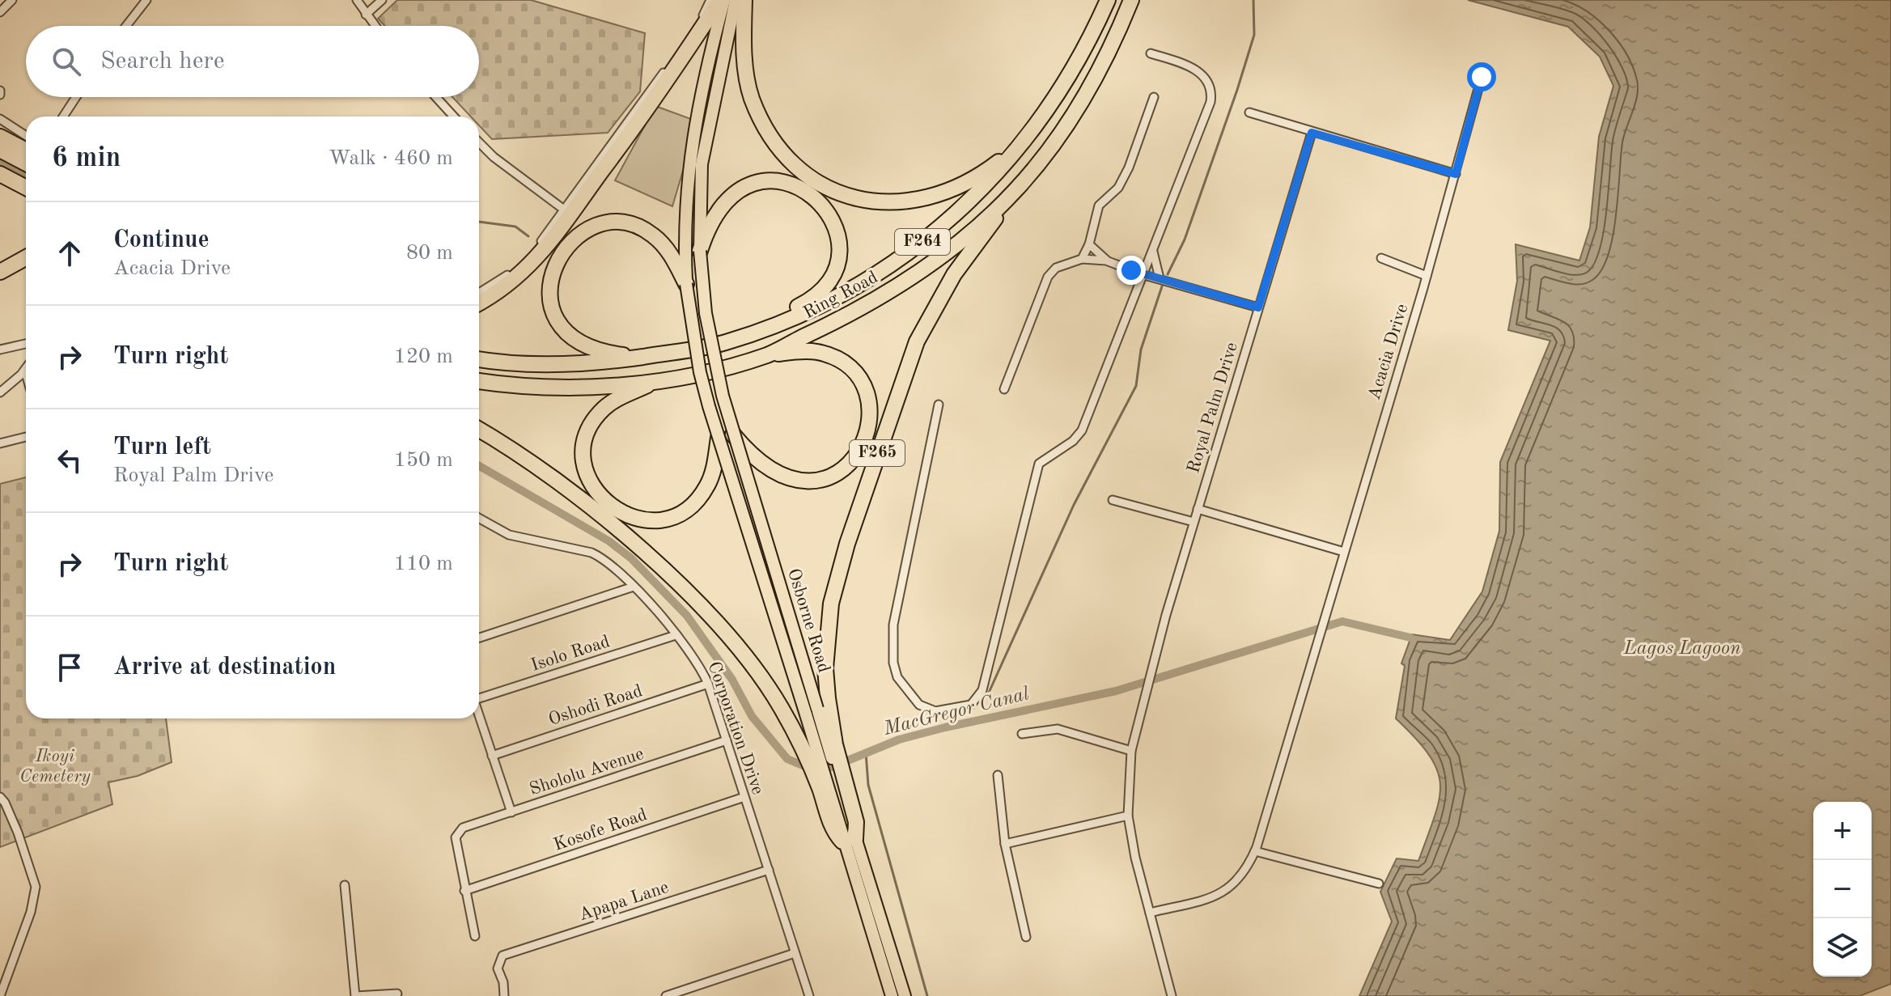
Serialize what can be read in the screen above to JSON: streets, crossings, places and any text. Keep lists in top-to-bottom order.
{
  "streets": {
    "highway": ["F264", "Ring Road", "F265"],
    "main road": ["Osborne Road"],
    "street": [
      "Acacia Drive",
      "Royal Palm Drive",
      "Isolo Road",
      "Oshodi Road",
      "Corporation Drive",
      "Shololu Avenue",
      "Kosofe Road",
      "Apapa Lane"
    ]
  },
  "crossings": [
    ["Ring Road", "F265"],
    ["Acacia Drive", "Royal Palm Drive"],
    ["F265", "Osborne Road"],
    ["Isolo Road", "Corporation Drive"],
    ["Oshodi Road", "Corporation Drive"],
    ["Corporation Drive", "Shololu Avenue"],
    ["Corporation Drive", "Kosofe Road"],
    ["Corporation Drive", "Apapa Lane"],
    ["Shololu Avenue", "Kosofe Road"]
  ],
  "water": ["Lagos Lagoon", "MacGregor Canal"],
  "parks": ["Ikoyi Cemetery"],
  "page": {
    "search": "Search here",
    "heading": ["6 min", "Walk · 460 m"],
    "list": [
      ["Continue", "Acacia Drive", "80 m"],
      ["Turn right", "120 m"],
      ["Turn left", "Royal Palm Drive", "150 m"],
      ["Turn right", "110 m"],
      "Arrive at destination"
    ],
    "map_buttons": ["+", "−"]
  }
}
